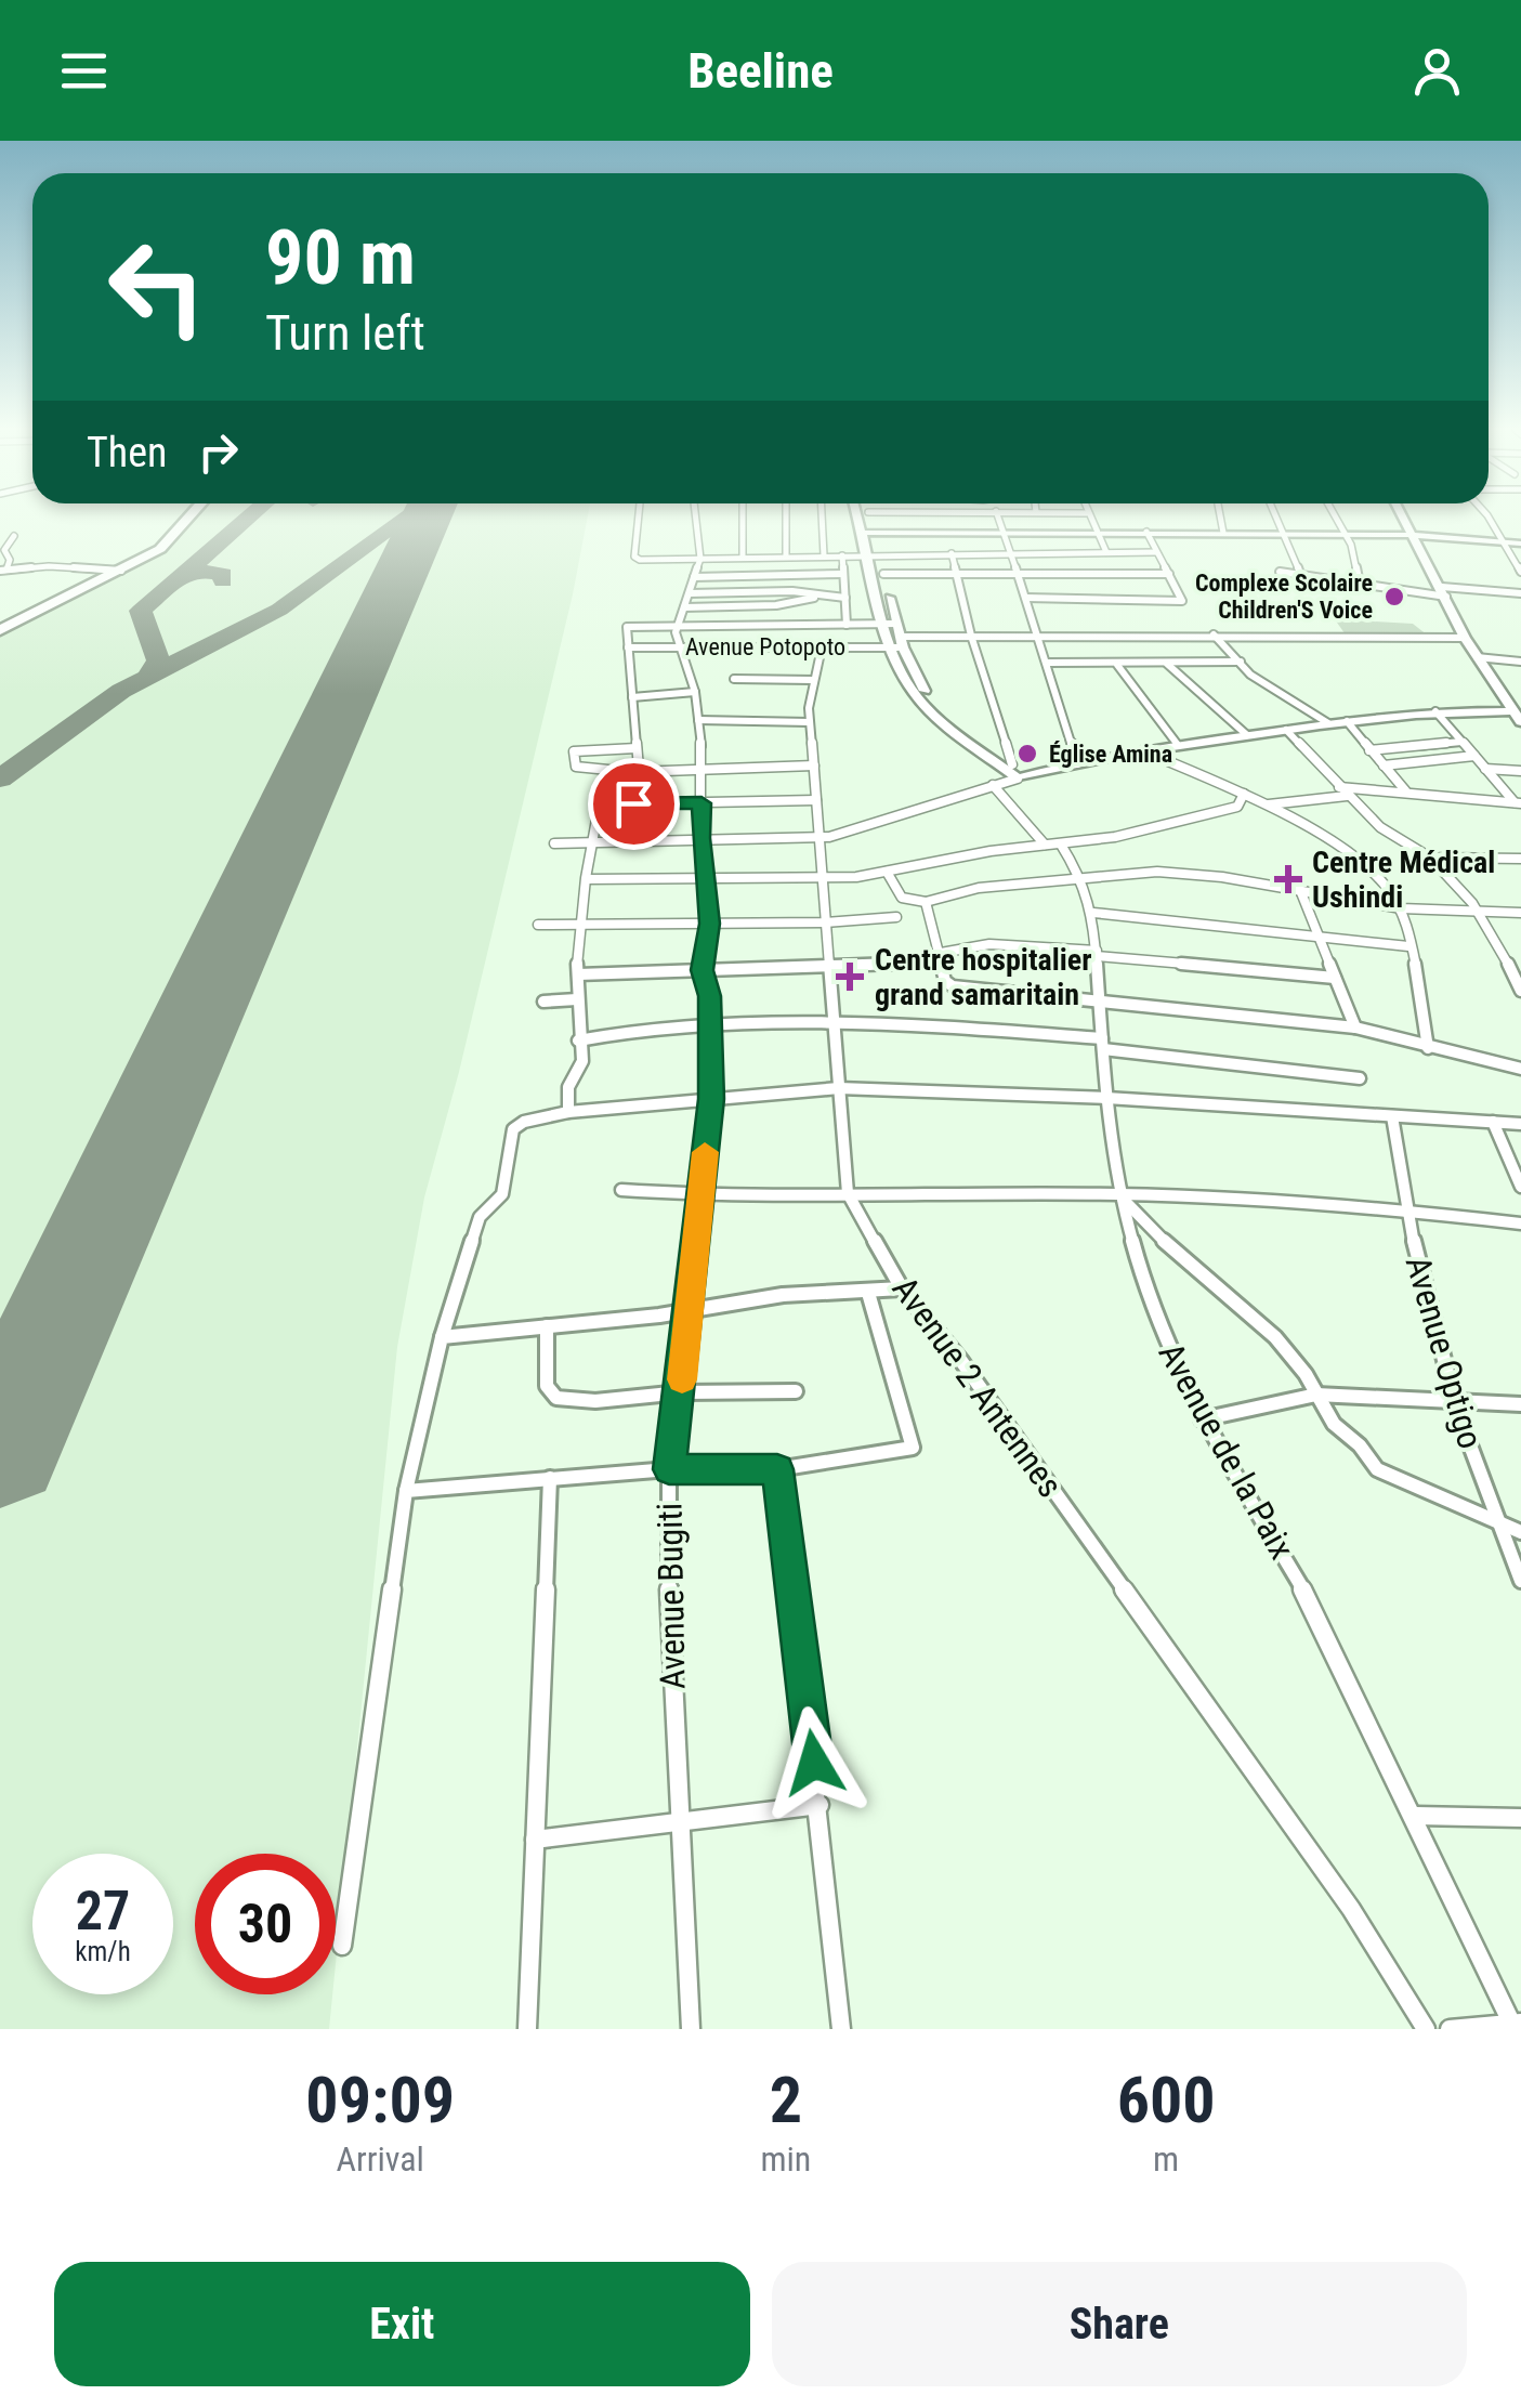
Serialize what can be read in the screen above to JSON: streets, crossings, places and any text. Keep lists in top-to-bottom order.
{
  "streets": {
    "street": [
      "Avenue Potopoto",
      "Avenue Optigo",
      "Avenue 2 Antennes",
      "Avenue de la Paix",
      "Avenue Bugiti"
    ]
  },
  "crossings": [
    ["Avenue Potopoto", "Avenue 2 Antennes"]
  ],
  "places": {
    "other": ["Complexe Scolaire Children'S Voice", "Église Amina"],
    "health": ["Centre Médical Ushindi", "Centre hospitalier grand samaritain"]
  },
  "page": {
    "header": "Beeline",
    "turn": ["90 m", "Turn left"],
    "then": "Then",
    "speed": "27 km/h",
    "limit": "30",
    "eta": [
      "09:09",
      "Arrival",
      "2",
      "min",
      "600",
      "m"
    ],
    "buttons": ["Exit", "Share"]
  }
}
